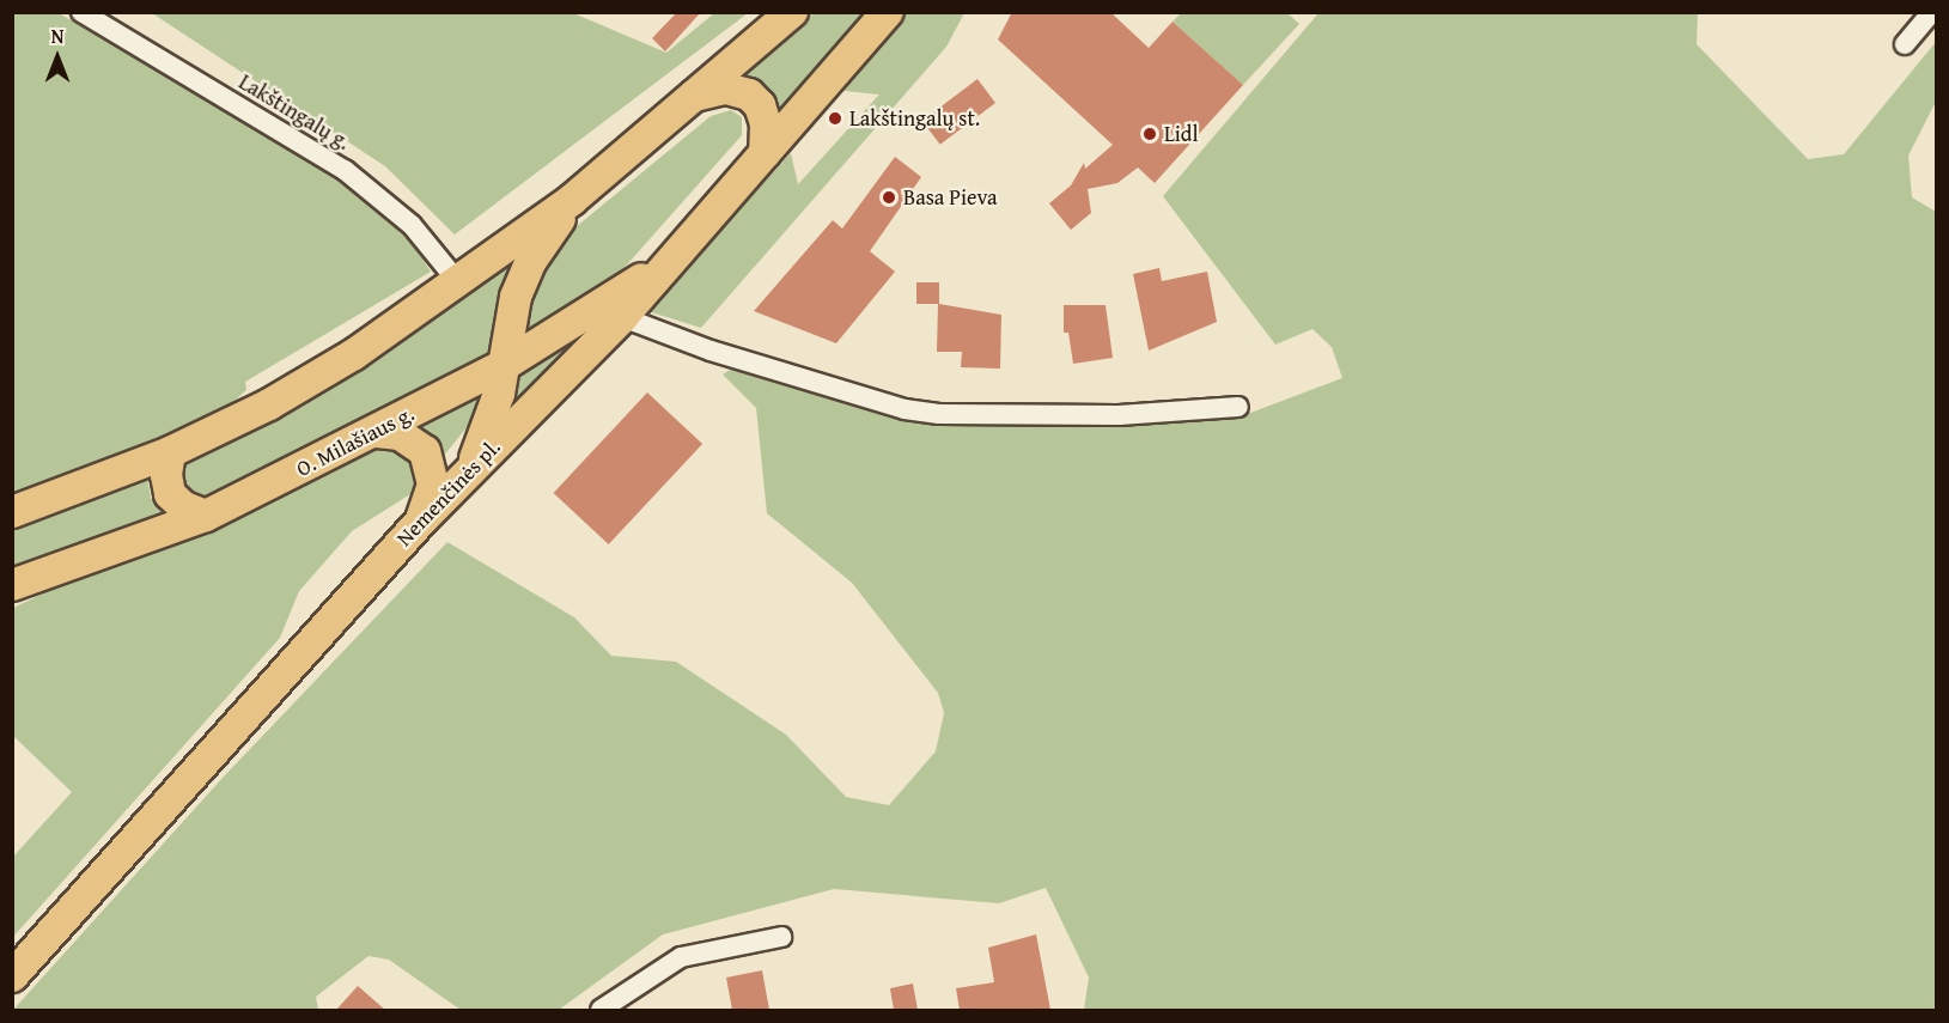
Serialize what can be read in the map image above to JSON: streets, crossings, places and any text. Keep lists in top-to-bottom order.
{
  "streets": {
    "main road": ["O. Milašiaus g.", "Nemenčinės pl."],
    "street": ["Lakštingalų g."]
  },
  "crossings": [
    ["O. Milašiaus g.", "Nemenčinės pl."]
  ],
  "places": ["Lakštingalų st.", "Lidl", "Basa Pieva"],
  "north": "top"
}
